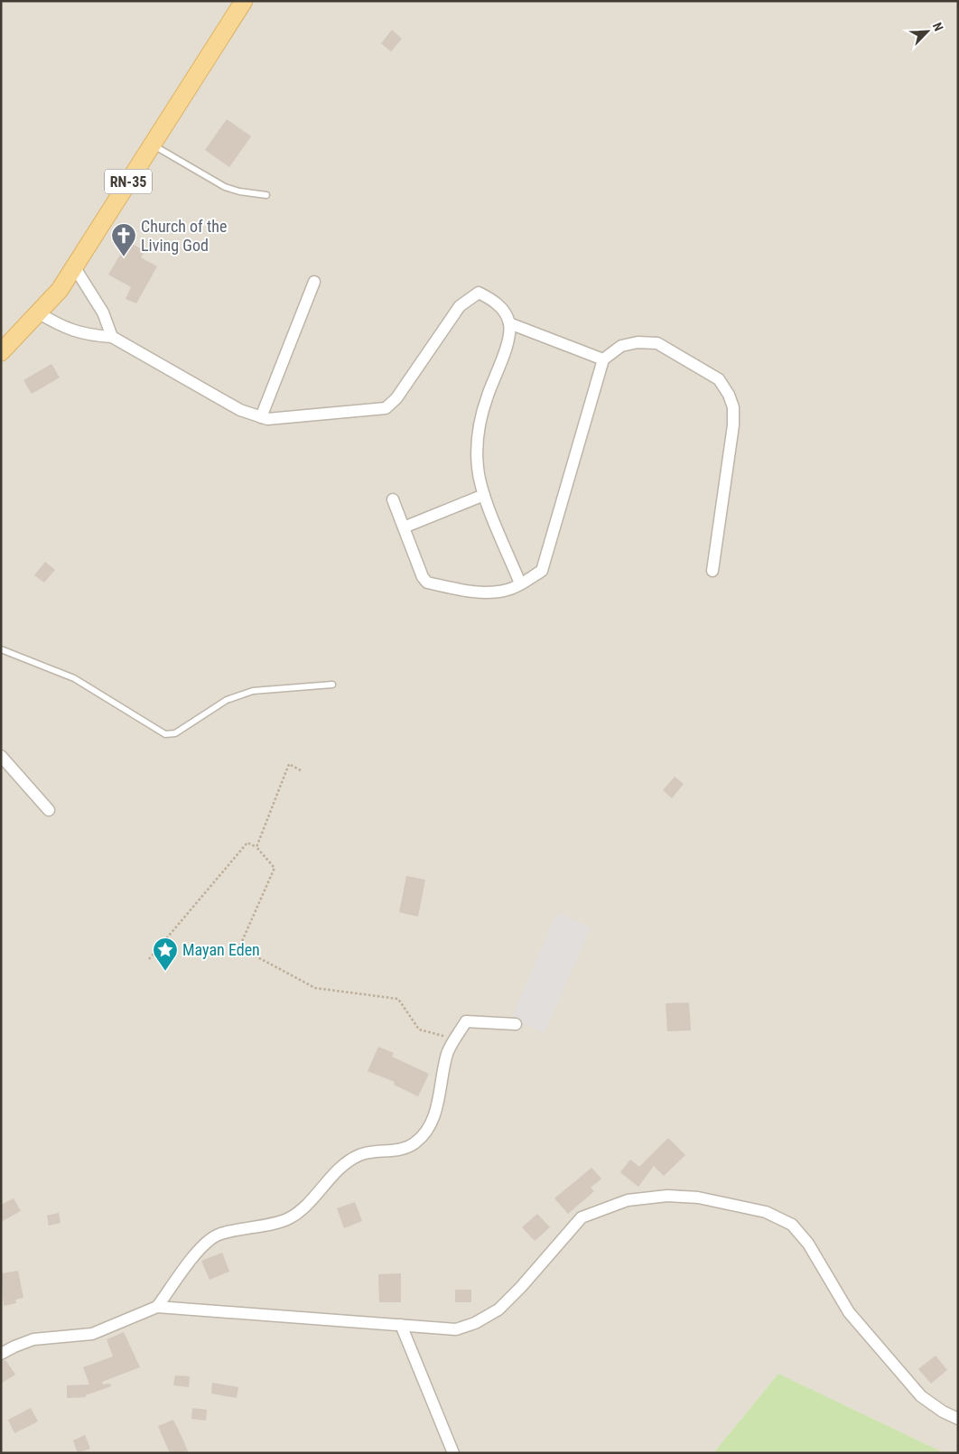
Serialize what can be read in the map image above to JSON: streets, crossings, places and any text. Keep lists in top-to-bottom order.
{
  "streets": {
    "main road": ["RN-35"]
  },
  "places": {
    "church": ["Church of the Living God"],
    "place": ["Mayan Eden"]
  },
  "north": "top right"
}
